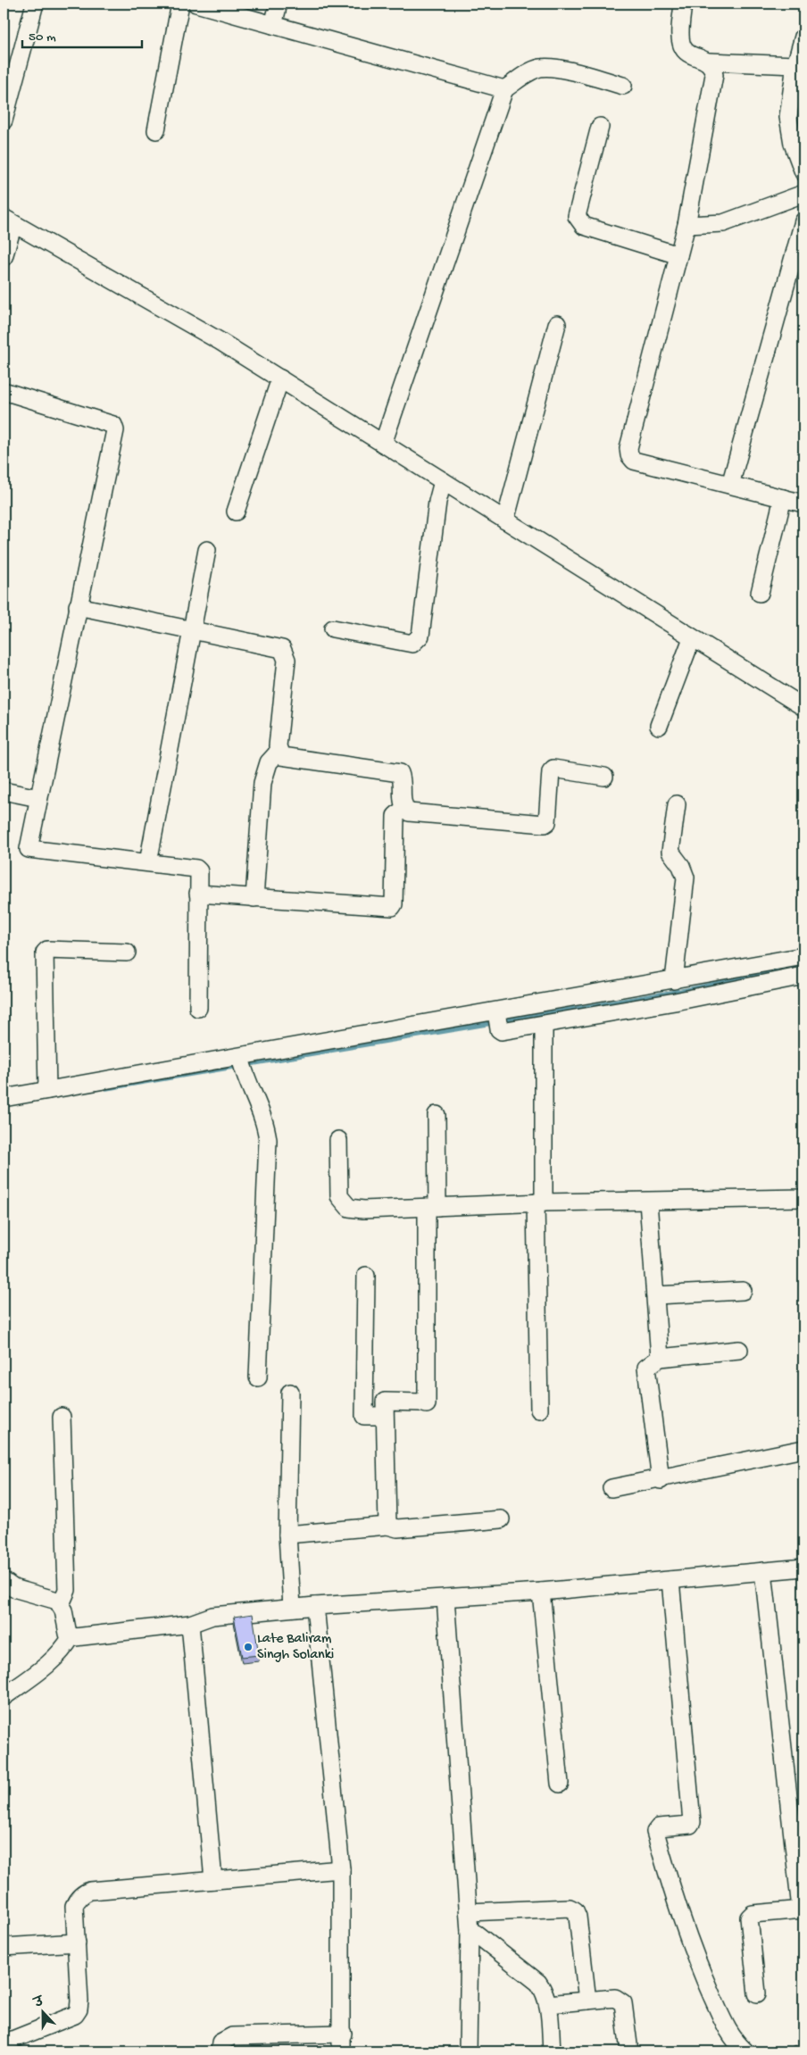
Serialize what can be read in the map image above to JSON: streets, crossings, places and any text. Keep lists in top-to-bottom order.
{
  "places": ["Late Baliram Singh Solanki"],
  "scale_bar": "50 m",
  "north": "top"
}
